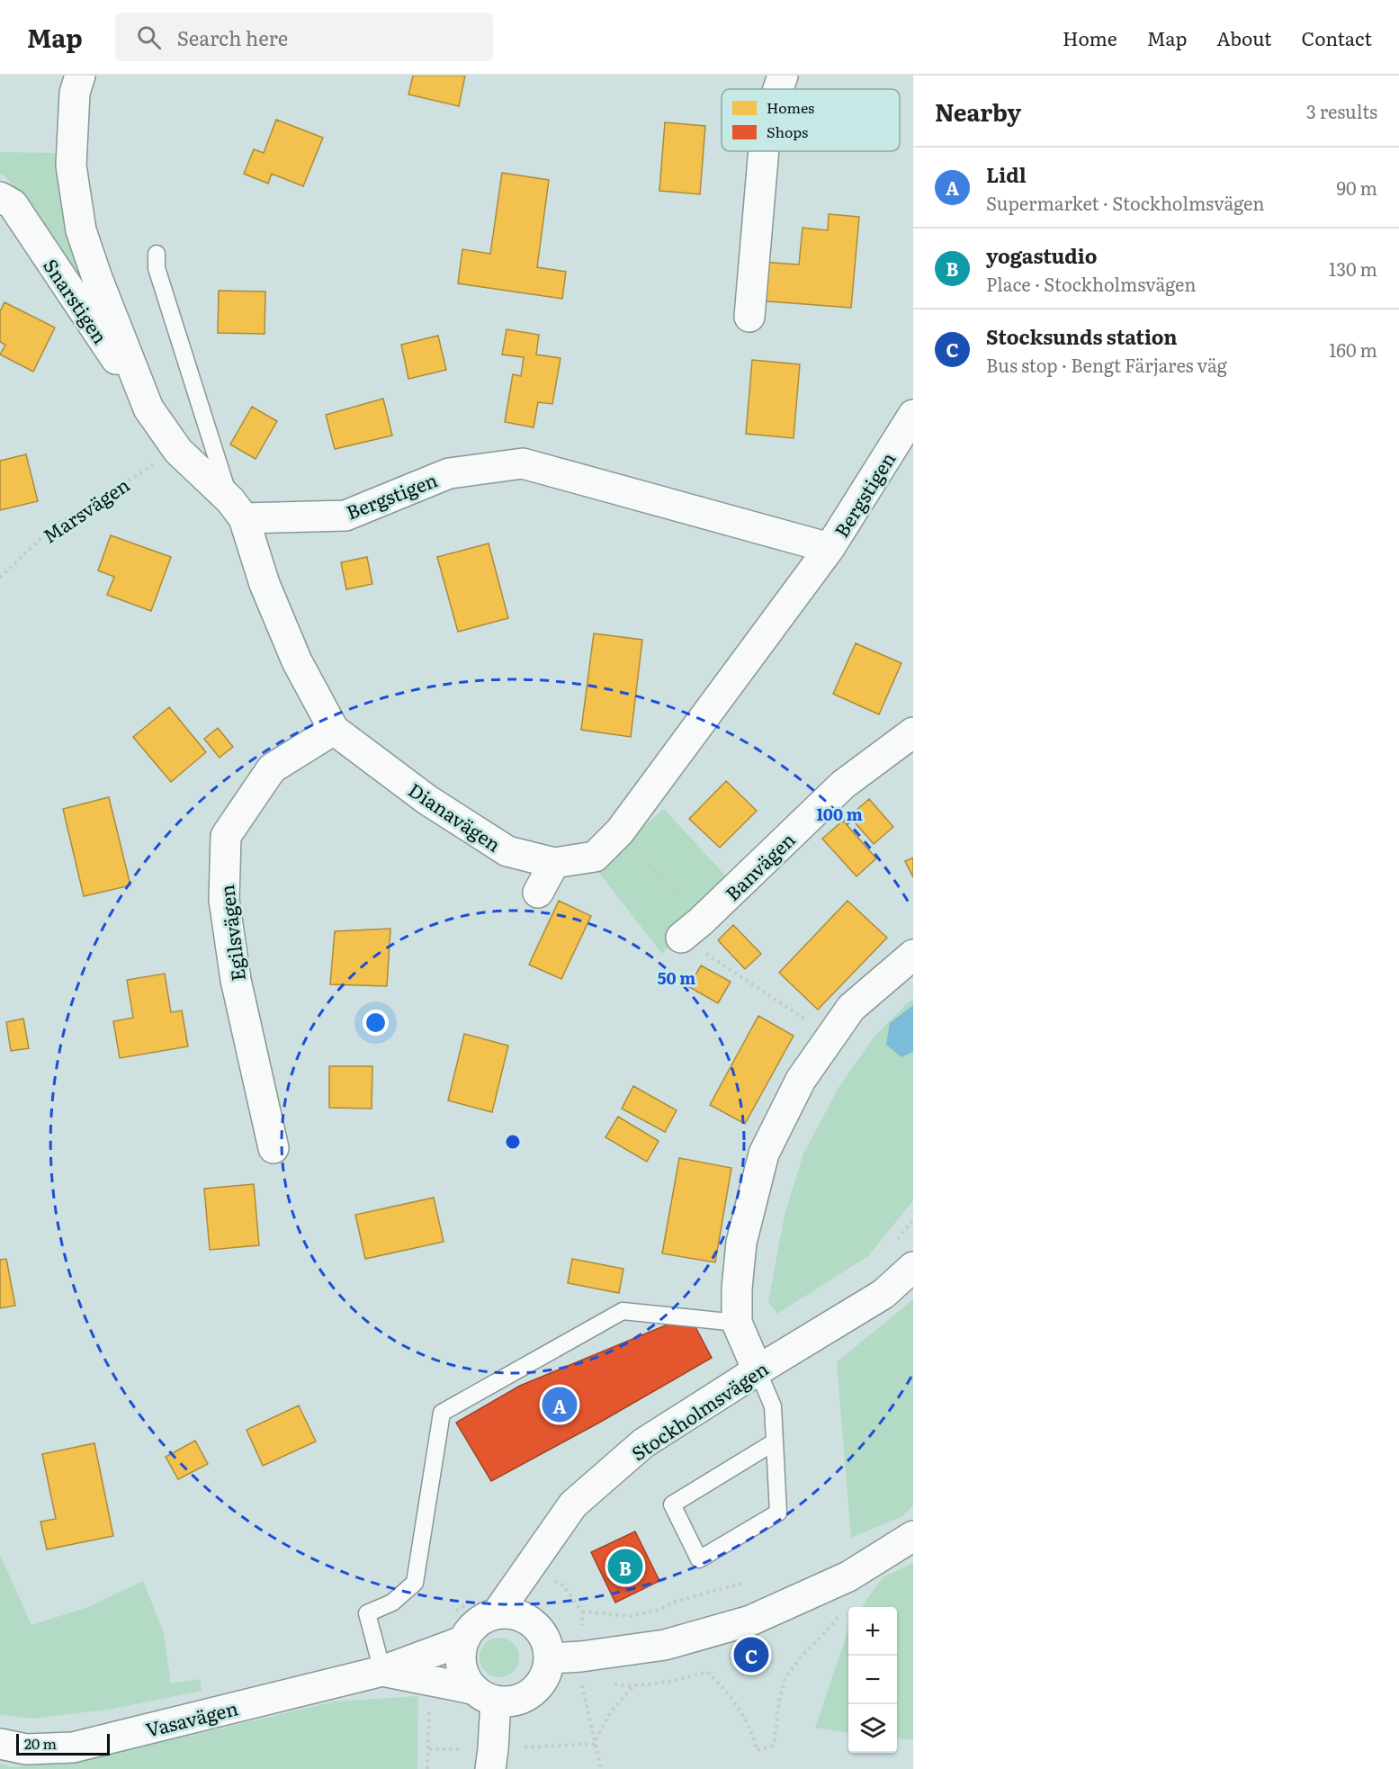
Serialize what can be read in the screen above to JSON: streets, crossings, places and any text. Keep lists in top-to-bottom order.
{
  "streets": {
    "street": [
      "Snarstigen",
      "Bergstigen",
      "Dianavägen",
      "Banvägen",
      "Egilsvägen",
      "Stockholmsvägen",
      "Vasavägen"
    ],
    "path": ["Marsvägen"]
  },
  "crossings": [
    ["Bergstigen", "Dianavägen"],
    ["Dianavägen", "Egilsvägen"],
    ["Stockholmsvägen", "Vasavägen"]
  ],
  "legend": ["Homes", "Shops"],
  "scale_bar": "20 m",
  "page": {
    "header": "Map",
    "search": "Search here",
    "nav": [
      "Home",
      "Map",
      "About",
      "Contact"
    ],
    "heading": ["Nearby", "3 results"],
    "list": [
      {
        "mark": "A",
        "name": "Lidl",
        "note": "Supermarket · Stockholmsvägen",
        "value": "90 m"
      },
      {
        "mark": "B",
        "name": "yogastudio",
        "note": "Place · Stockholmsvägen",
        "value": "130 m"
      },
      {
        "mark": "C",
        "name": "Stocksunds station",
        "note": "Bus stop · Bengt Färjares väg",
        "value": "160 m"
      }
    ],
    "pins": ["A", "B", "C"],
    "map_buttons": ["+", "−"],
    "scale": "20 m"
  },
  "rings": ["100 m", "50 m"]
}
